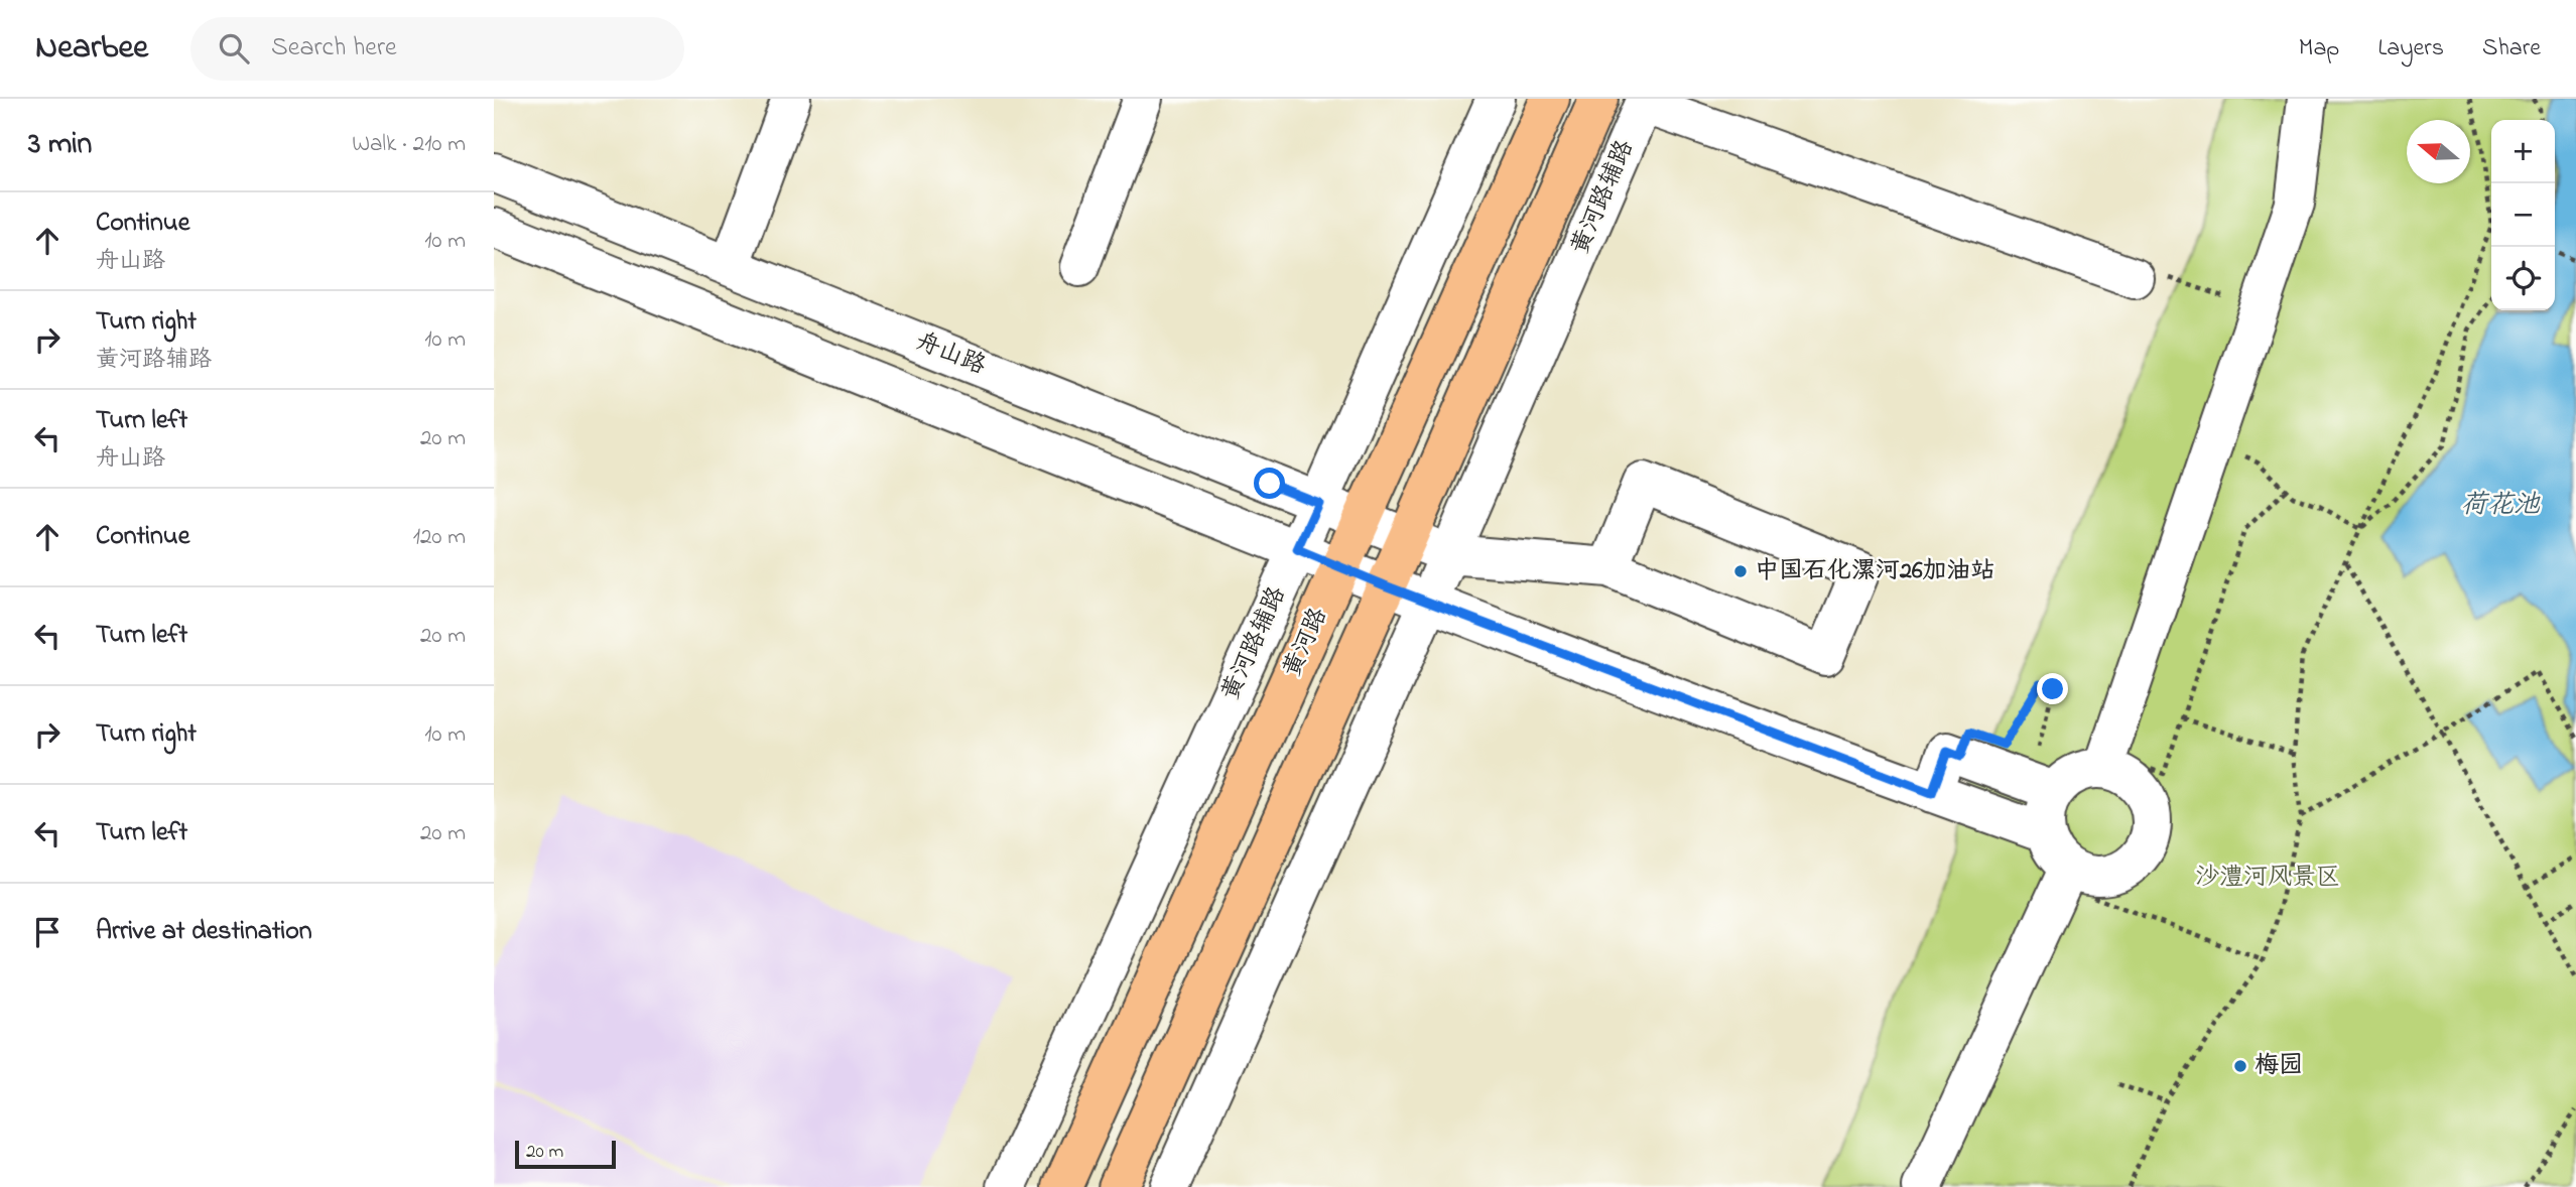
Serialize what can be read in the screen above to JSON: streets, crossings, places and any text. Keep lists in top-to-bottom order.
{
  "streets": {
    "main road": ["黄河路"],
    "street": ["黄河路辅路", "舟山路"]
  },
  "crossings": [
    ["黄河路辅路", "舟山路"],
    ["舟山路", "黄河路"]
  ],
  "water": ["荷花池"],
  "parks": ["沙澧河风景区"],
  "places": ["中国石化漯河26加油站", "梅园"],
  "scale_bar": "20 m",
  "north": "left",
  "page": {
    "header": "Nearbee",
    "search": "Search here",
    "nav": ["Map", "Layers", "Share"],
    "heading": ["3 min", "Walk · 210 m"],
    "map_buttons": ["+", "−"],
    "list": [
      ["Continue", "舟山路", "10 m"],
      ["Turn right", "黄河路辅路", "10 m"],
      ["Turn left", "舟山路", "20 m"],
      ["Continue", "120 m"],
      ["Turn left", "20 m"],
      ["Turn right", "10 m"],
      ["Turn left", "20 m"],
      "Arrive at destination"
    ],
    "scale": "20 m"
  }
}
